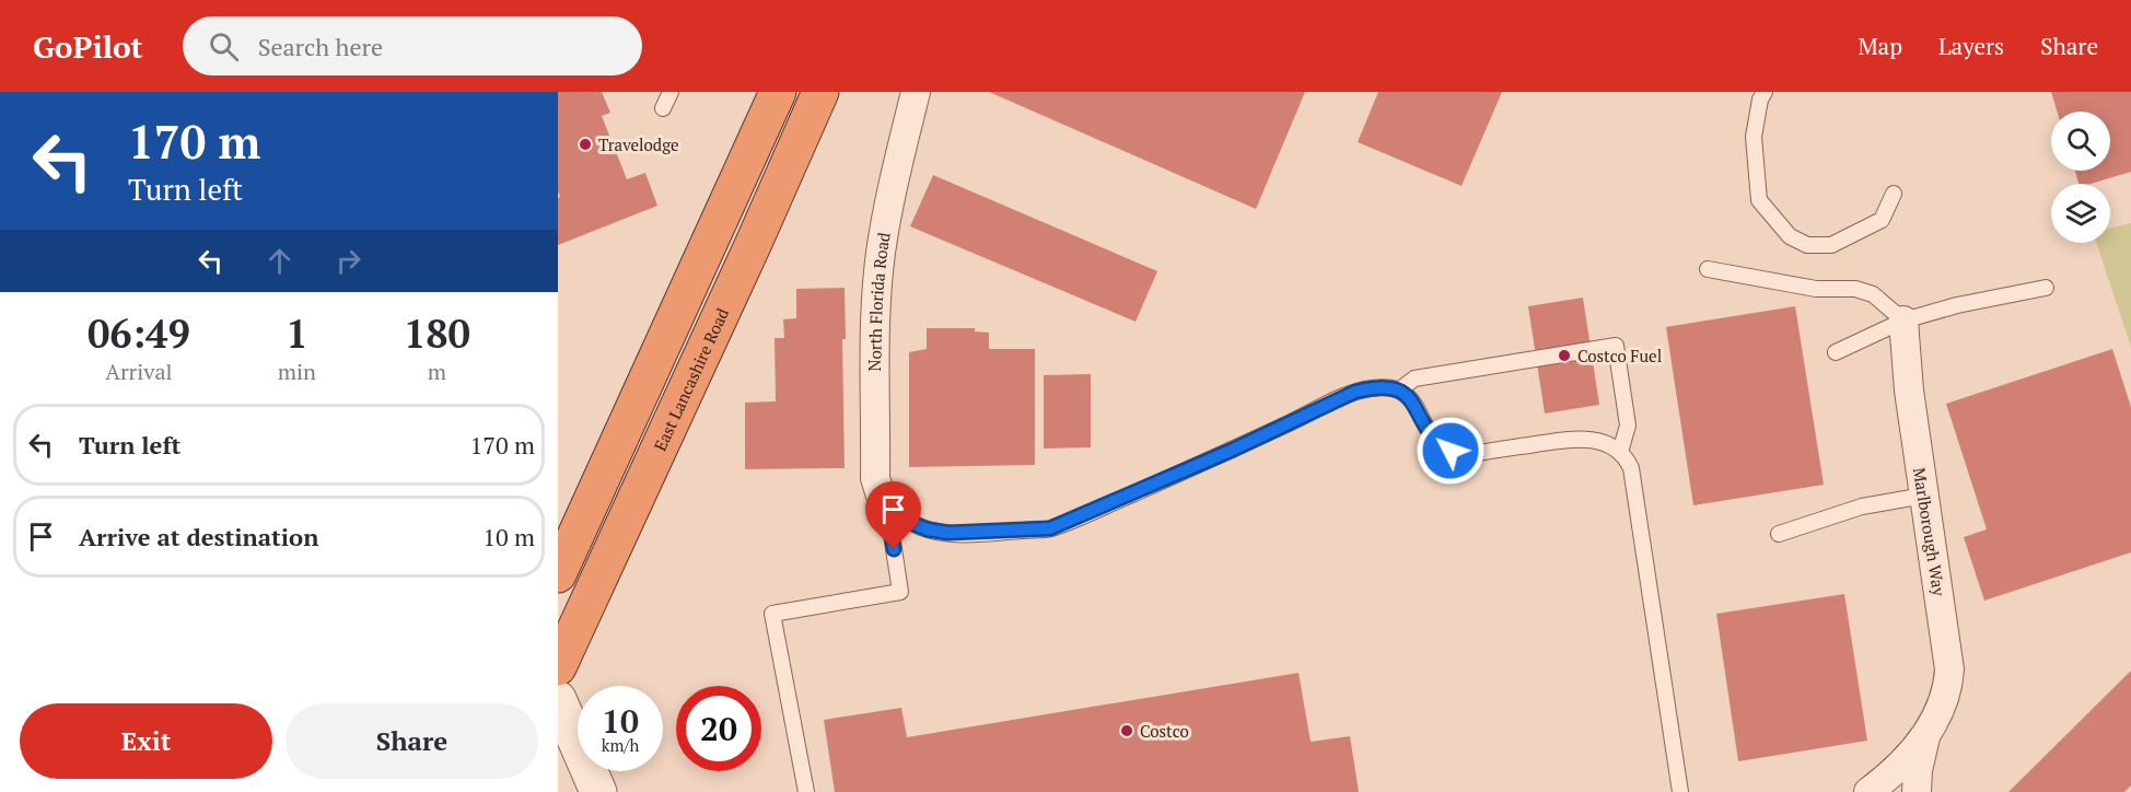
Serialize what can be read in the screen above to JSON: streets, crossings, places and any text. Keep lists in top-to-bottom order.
{
  "streets": {
    "highway": ["East Lancashire Road"],
    "street": ["North Florida Road", "Marlborough Way"]
  },
  "places": ["Travelodge", "Costco Fuel", "Costco"],
  "page": {
    "header": "GoPilot",
    "search": "Search here",
    "nav": ["Map", "Layers", "Share"],
    "turn": ["170 m", "Turn left"],
    "eta": [
      "06:49",
      "Arrival",
      "1",
      "min",
      "180",
      "m"
    ],
    "list": [
      {
        "name": "Turn left",
        "value": "170 m"
      },
      {
        "name": "Arrive at destination",
        "value": "10 m"
      }
    ],
    "speed": "10 km/h",
    "limit": "20",
    "buttons": ["Exit", "Share"]
  }
}
